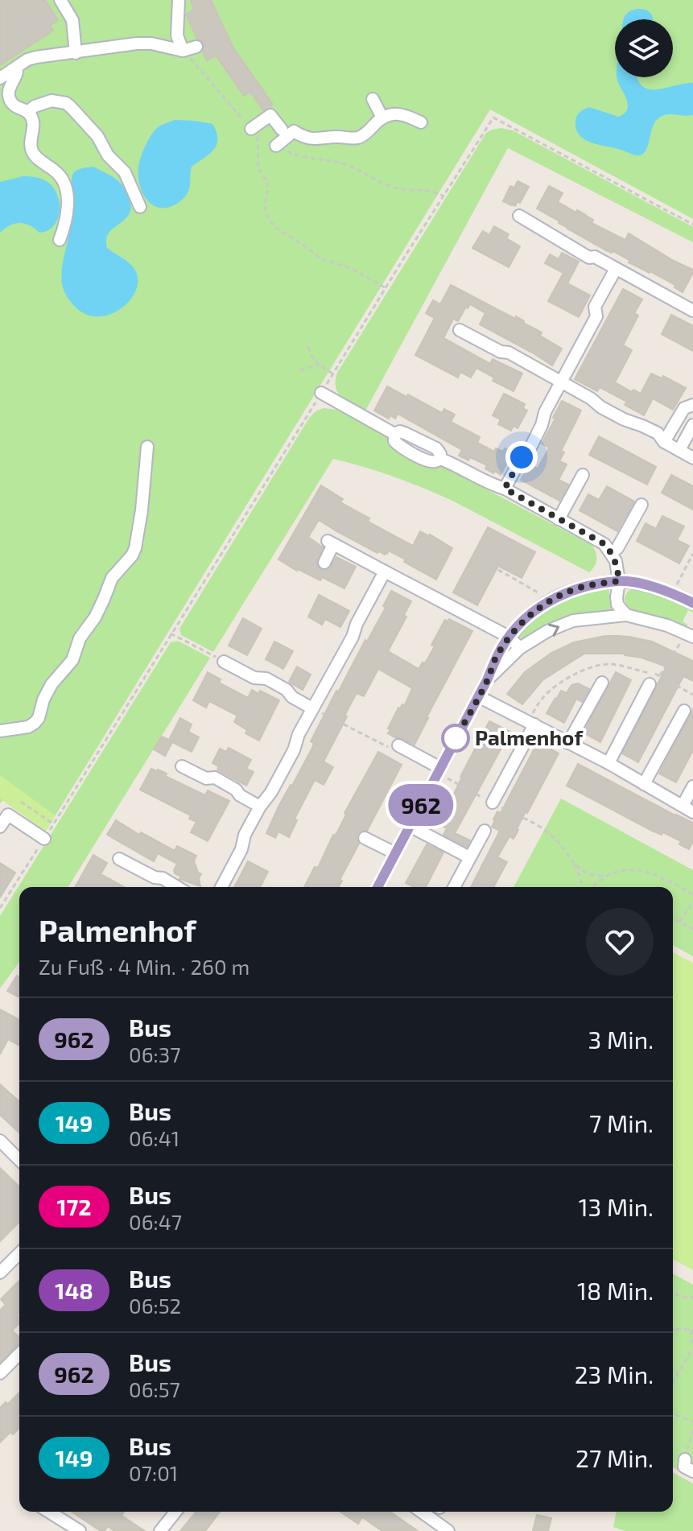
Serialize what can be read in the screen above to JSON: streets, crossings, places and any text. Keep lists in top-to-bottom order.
{
  "places": ["Palmenhof"],
  "lines": ["bus line 962"],
  "page": {
    "on_map": "962",
    "heading": ["Palmenhof", "Zu Fuß · 4 Min. · 260 m"],
    "list": [
      {
        "mark": "962",
        "name": "Bus",
        "note": "06:37",
        "value": "3 Min."
      },
      {
        "mark": "149",
        "name": "Bus",
        "note": "06:41",
        "value": "7 Min."
      },
      {
        "mark": "172",
        "name": "Bus",
        "note": "06:47",
        "value": "13 Min."
      },
      {
        "mark": "148",
        "name": "Bus",
        "note": "06:52",
        "value": "18 Min."
      },
      {
        "mark": "962",
        "name": "Bus",
        "note": "06:57",
        "value": "23 Min."
      },
      {
        "mark": "149",
        "name": "Bus",
        "note": "07:01",
        "value": "27 Min."
      }
    ]
  }
}
